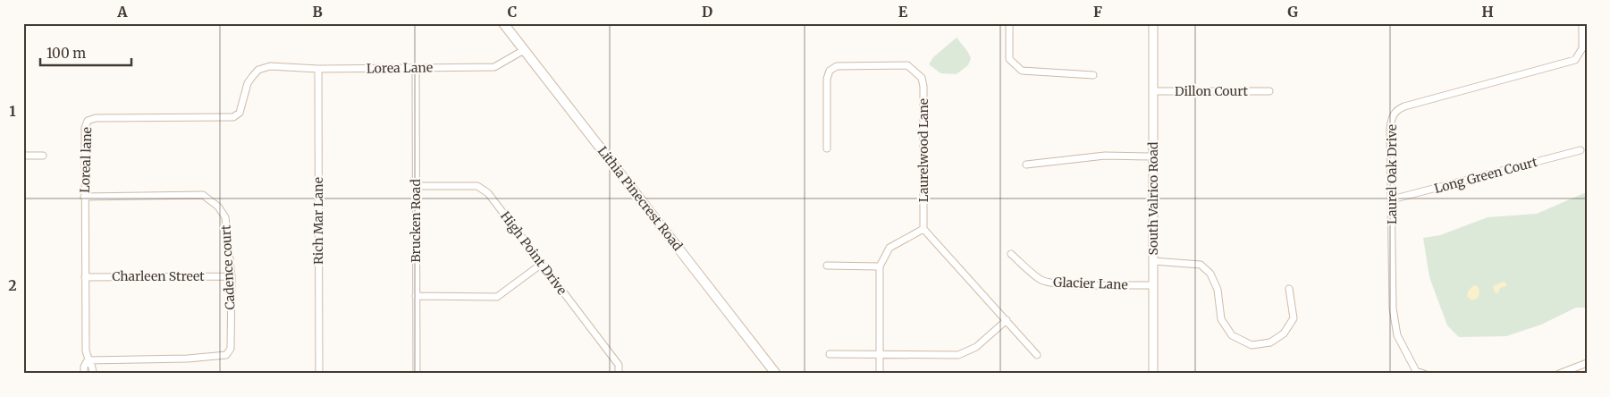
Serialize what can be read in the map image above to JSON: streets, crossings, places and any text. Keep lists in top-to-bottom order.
{
  "streets": {
    "main road": ["Lithia Pinecrest Road"],
    "street": [
      "Lorea Lane",
      "Dillon Court",
      "Laurelwood Lane",
      "Loreal lane",
      "Laurel Oak Drive",
      "Long Green Court",
      "South Valrico Road",
      "Rich Mar Lane",
      "Brucken Road",
      "High Point Drive",
      "Cadence court",
      "Charleen Street",
      "Glacier Lane"
    ]
  },
  "crossings": [
    ["Lorea Lane", "Loreal lane"],
    ["Lorea Lane", "Lithia Pinecrest Road"],
    ["Lorea Lane", "Rich Mar Lane"],
    ["Lorea Lane", "Brucken Road"],
    ["Dillon Court", "South Valrico Road"],
    ["Loreal lane", "Cadence court"],
    ["Loreal lane", "Charleen Street"],
    ["Laurel Oak Drive", "Long Green Court"],
    ["South Valrico Road", "Glacier Lane"],
    ["Brucken Road", "High Point Drive"],
    ["Cadence court", "Charleen Street"]
  ],
  "scale_bar": "100 m",
  "grid": {
    "columns": [
      "A",
      "B",
      "C",
      "D",
      "E",
      "F",
      "G",
      "H"
    ],
    "rows": ["1", "2"]
  }
}
